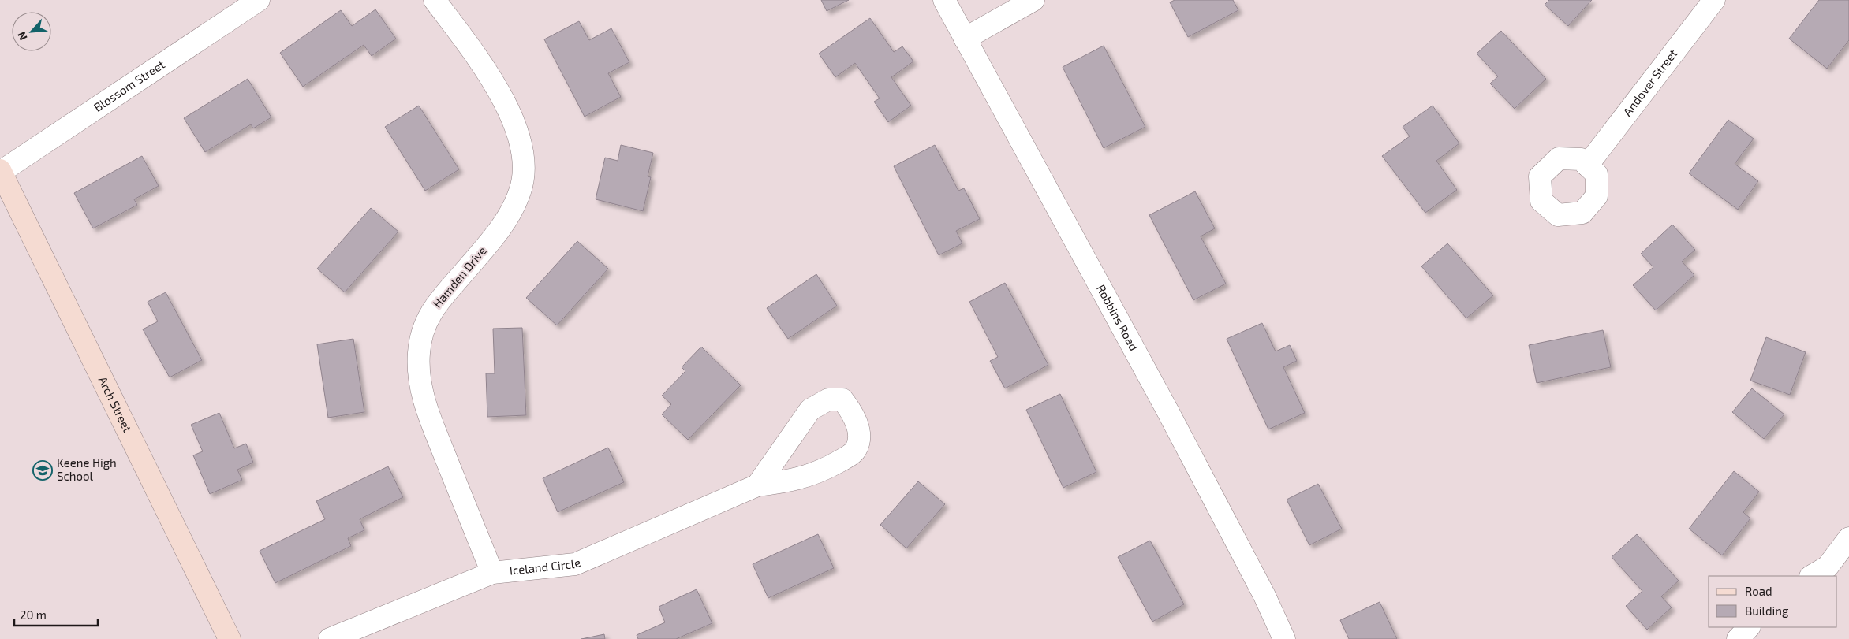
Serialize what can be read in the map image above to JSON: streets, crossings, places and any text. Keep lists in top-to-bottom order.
{
  "streets": {
    "street": [
      "Andover Street",
      "Blossom Street",
      "Hamden Drive",
      "Robbins Road",
      "Arch Street",
      "Iceland Circle"
    ]
  },
  "crossings": [
    ["Blossom Street", "Arch Street"],
    ["Hamden Drive", "Iceland Circle"]
  ],
  "places": {
    "school or university": ["Keene High School"]
  },
  "legend": ["Road", "Building"],
  "scale_bar": "20 m",
  "north": "bottom left"
}
